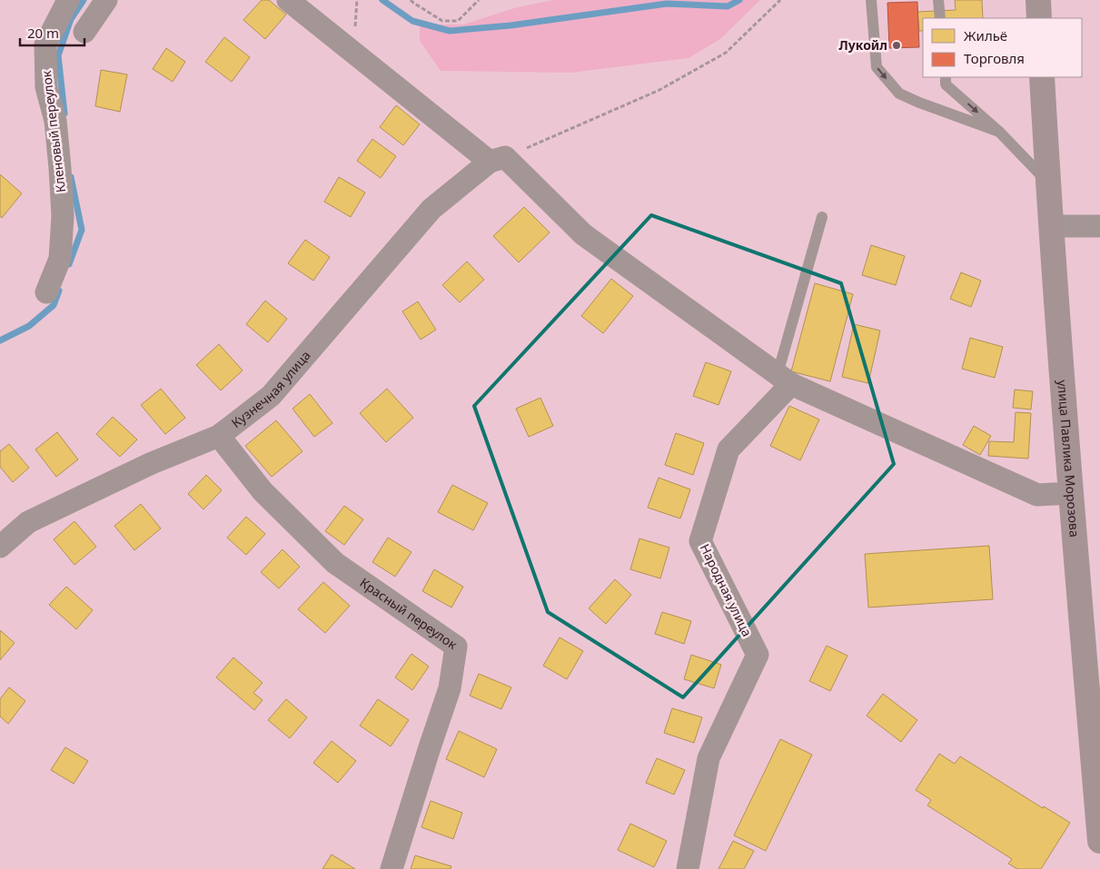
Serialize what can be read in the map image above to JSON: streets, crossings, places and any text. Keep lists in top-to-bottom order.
{
  "streets": {
    "street": [
      "Кленовый переулок",
      "Кузнечная улица",
      "улица Павлика Морозова",
      "Народная улица",
      "Красный переулок"
    ]
  },
  "crossings": [
    ["Кузнечная улица", "Красный переулок"]
  ],
  "places": ["Лукойл"],
  "legend": ["Жильё", "Торговля"],
  "scale_bar": "20 m"
}
